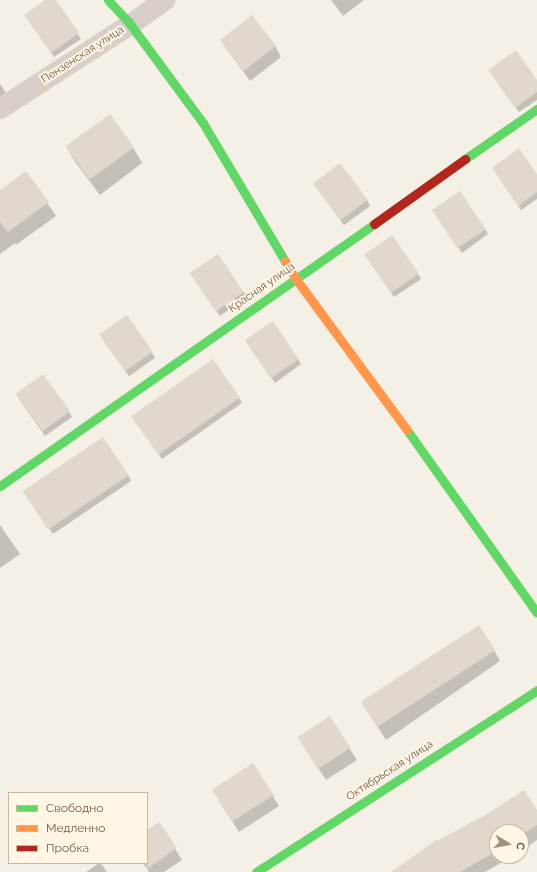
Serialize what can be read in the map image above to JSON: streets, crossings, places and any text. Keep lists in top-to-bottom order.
{
  "streets": {
    "street": ["Пензенская улица", "Красная улица", "Октябрьская улица"]
  },
  "legend": ["Свободно", "Медленно", "Пробка"],
  "north": "right"
}
